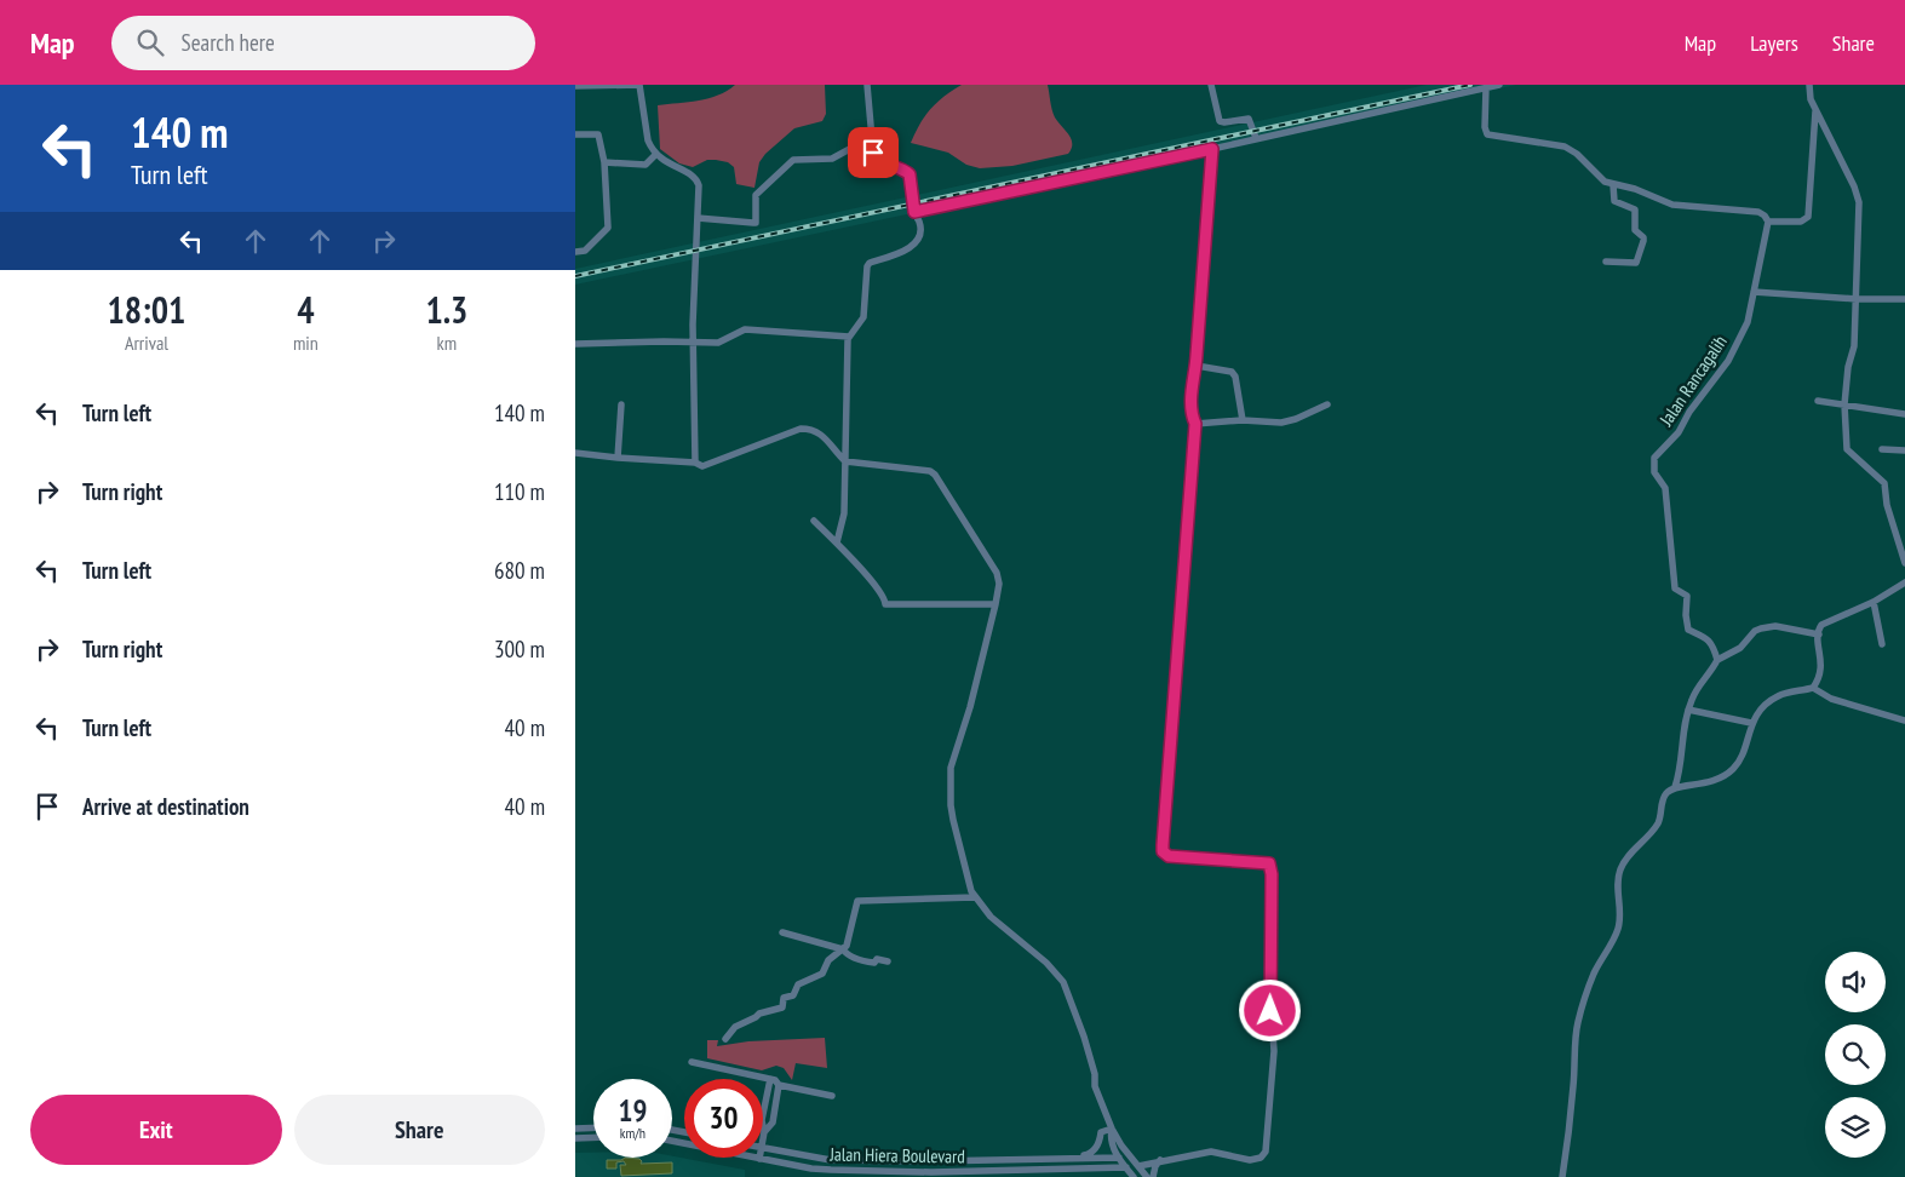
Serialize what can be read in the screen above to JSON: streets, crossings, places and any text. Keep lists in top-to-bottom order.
{
  "streets": {
    "street": ["Jalan Rancagalih", "Jalan Hiera Boulevard"]
  },
  "page": {
    "header": "Map",
    "search": "Search here",
    "nav": ["Map", "Layers", "Share"],
    "turn": ["140 m", "Turn left"],
    "eta": [
      "18:01",
      "Arrival",
      "4",
      "min",
      "1.3",
      "km"
    ],
    "list": [
      {
        "name": "Turn left",
        "value": "140 m"
      },
      {
        "name": "Turn right",
        "value": "110 m"
      },
      {
        "name": "Turn left",
        "value": "680 m"
      },
      {
        "name": "Turn right",
        "value": "300 m"
      },
      {
        "name": "Turn left",
        "value": "40 m"
      },
      {
        "name": "Arrive at destination",
        "value": "40 m"
      }
    ],
    "speed": "19 km/h",
    "limit": "30",
    "buttons": ["Exit", "Share"]
  }
}
